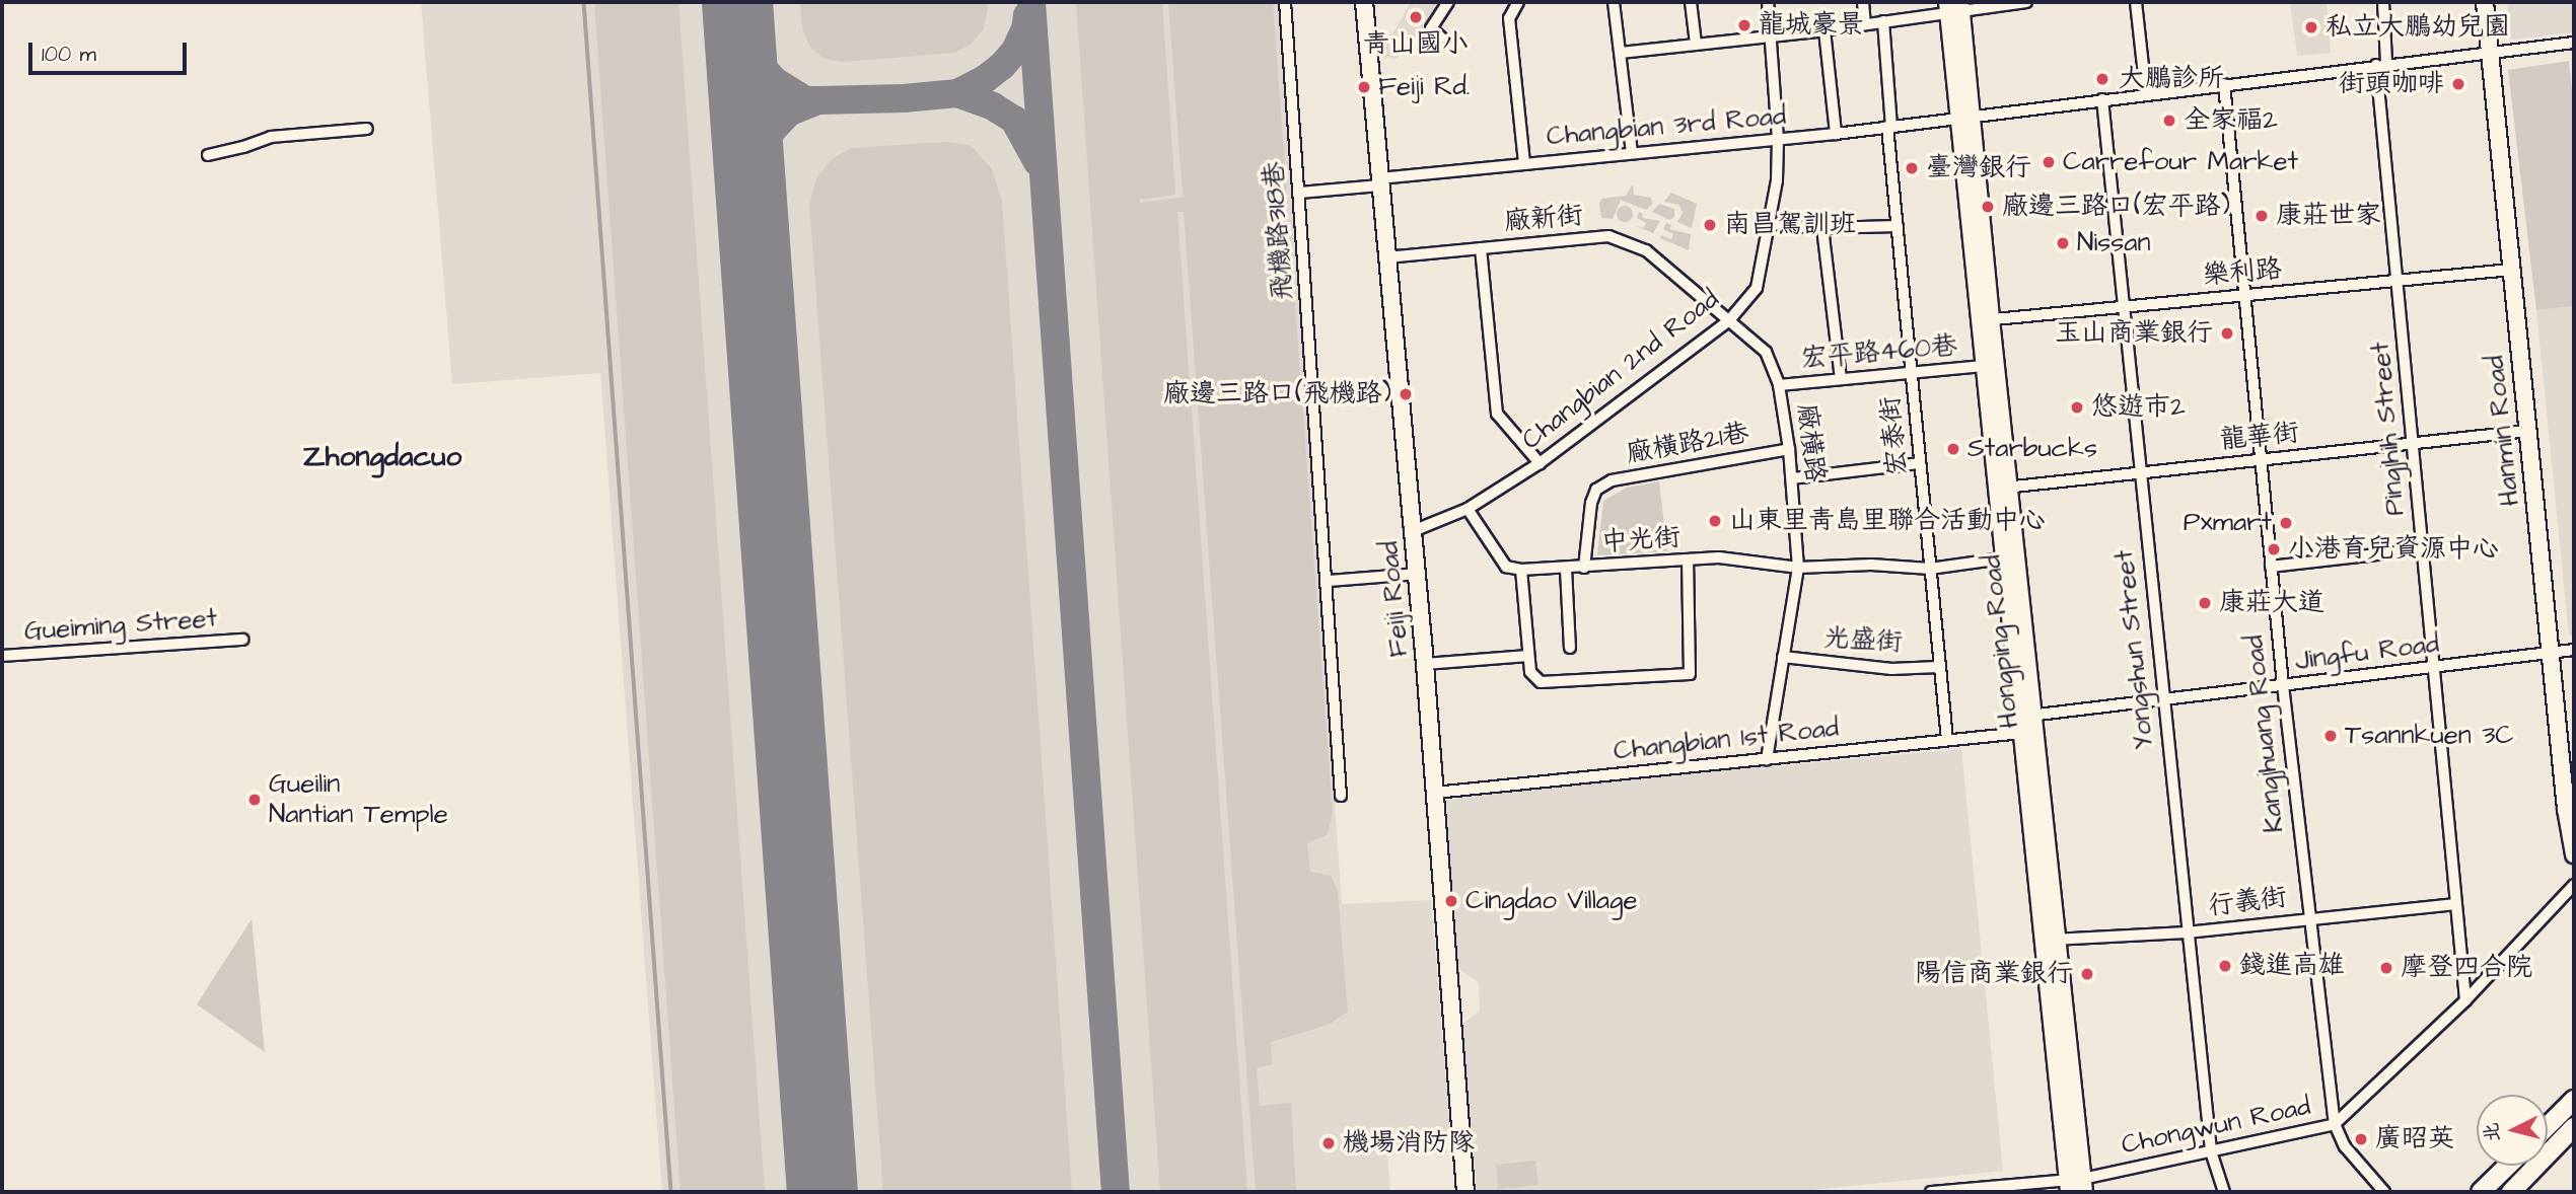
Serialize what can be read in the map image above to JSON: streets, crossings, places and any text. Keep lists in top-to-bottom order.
{
  "streets": {
    "street": [
      "Changbian 3rd Road",
      "廠新街",
      "飛機路318巷",
      "樂利路",
      "宏平路460巷",
      "Changbian 2nd Road",
      "Pingjhih Street",
      "Hanmin Road",
      "宏泰街",
      "龍華街",
      "廠橫路",
      "廠橫路21巷",
      "中光街",
      "Feiji Road",
      "Gueiming Street",
      "光盛街",
      "Hongping Road",
      "Yongshun Street",
      "Jingfu Road",
      "Kangjhuang Road",
      "Changbian 1st Road",
      "行義街",
      "Chongwun Road"
    ]
  },
  "crossings": [
    ["Changbian 3rd Road", "飛機路318巷"],
    ["Changbian 3rd Road", "Changbian 2nd Road"],
    ["Changbian 3rd Road", "Pingjhih Street"],
    ["Changbian 3rd Road", "Hanmin Road"],
    ["Changbian 3rd Road", "宏泰街"],
    ["Changbian 3rd Road", "Feiji Road"],
    ["Changbian 3rd Road", "Hongping Road"],
    ["Changbian 3rd Road", "Yongshun Street"],
    ["Changbian 3rd Road", "Kangjhuang Road"],
    ["廠新街", "Changbian 2nd Road"],
    ["廠新街", "廠橫路"],
    ["樂利路", "Pingjhih Street"],
    ["樂利路", "Hanmin Road"],
    ["樂利路", "Hongping Road"],
    ["樂利路", "Yongshun Street"],
    ["樂利路", "Kangjhuang Road"],
    ["宏平路460巷", "宏泰街"],
    ["宏平路460巷", "廠橫路"],
    ["宏平路460巷", "Hongping Road"],
    ["Changbian 2nd Road", "廠橫路"],
    ["Changbian 2nd Road", "Feiji Road"],
    ["Pingjhih Street", "龍華街"],
    ["Pingjhih Street", "Jingfu Road"],
    ["Pingjhih Street", "行義街"],
    ["Pingjhih Street", "Chongwun Road"],
    ["Hanmin Road", "龍華街"],
    ["Hanmin Road", "Jingfu Road"],
    ["宏泰街", "中光街"],
    ["宏泰街", "光盛街"],
    ["宏泰街", "Changbian 1st Road"],
    ["龍華街", "Hongping Road"],
    ["龍華街", "Yongshun Street"],
    ["龍華街", "Kangjhuang Road"],
    ["廠橫路", "廠橫路21巷"],
    ["廠橫路", "中光街"],
    ["廠橫路", "光盛街"],
    ["廠橫路", "Changbian 1st Road"],
    ["廠橫路21巷", "中光街"],
    ["中光街", "Hongping Road"],
    ["Feiji Road", "Changbian 1st Road"],
    ["Hongping Road", "Jingfu Road"],
    ["Hongping Road", "Changbian 1st Road"],
    ["Hongping Road", "行義街"],
    ["Hongping Road", "Chongwun Road"],
    ["Yongshun Street", "Jingfu Road"],
    ["Yongshun Street", "行義街"],
    ["Yongshun Street", "Chongwun Road"],
    ["Jingfu Road", "Kangjhuang Road"],
    ["Jingfu Road", "Changbian 1st Road"],
    ["Kangjhuang Road", "行義街"],
    ["Kangjhuang Road", "Chongwun Road"]
  ],
  "districts": ["Zhongdacuo"],
  "places": [
    "青山國小",
    "龍城豪景",
    "私立大鵬幼兒園",
    "大鵬診所",
    "街頭咖啡",
    "Feiji Rd.",
    "全家福2",
    "Carrefour Market",
    "臺灣銀行",
    "廠邊三路口(宏平路)",
    "康莊世家",
    "南昌駕訓班",
    "Nissan",
    "玉山商業銀行",
    "廠邊三路口(飛機路)",
    "悠遊市2",
    "Starbucks",
    "山東里青島里聯合活動中心",
    "Pxmart",
    "小港育兒資源中心",
    "康莊大道",
    "Tsannkuen 3C",
    "Gueilin Nantian Temple",
    "Cingdao Village",
    "錢進高雄",
    "摩登四合院",
    "陽信商業銀行",
    "廣昭英",
    "機場消防隊"
  ],
  "scale_bar": "100 m",
  "north": "left"
}
